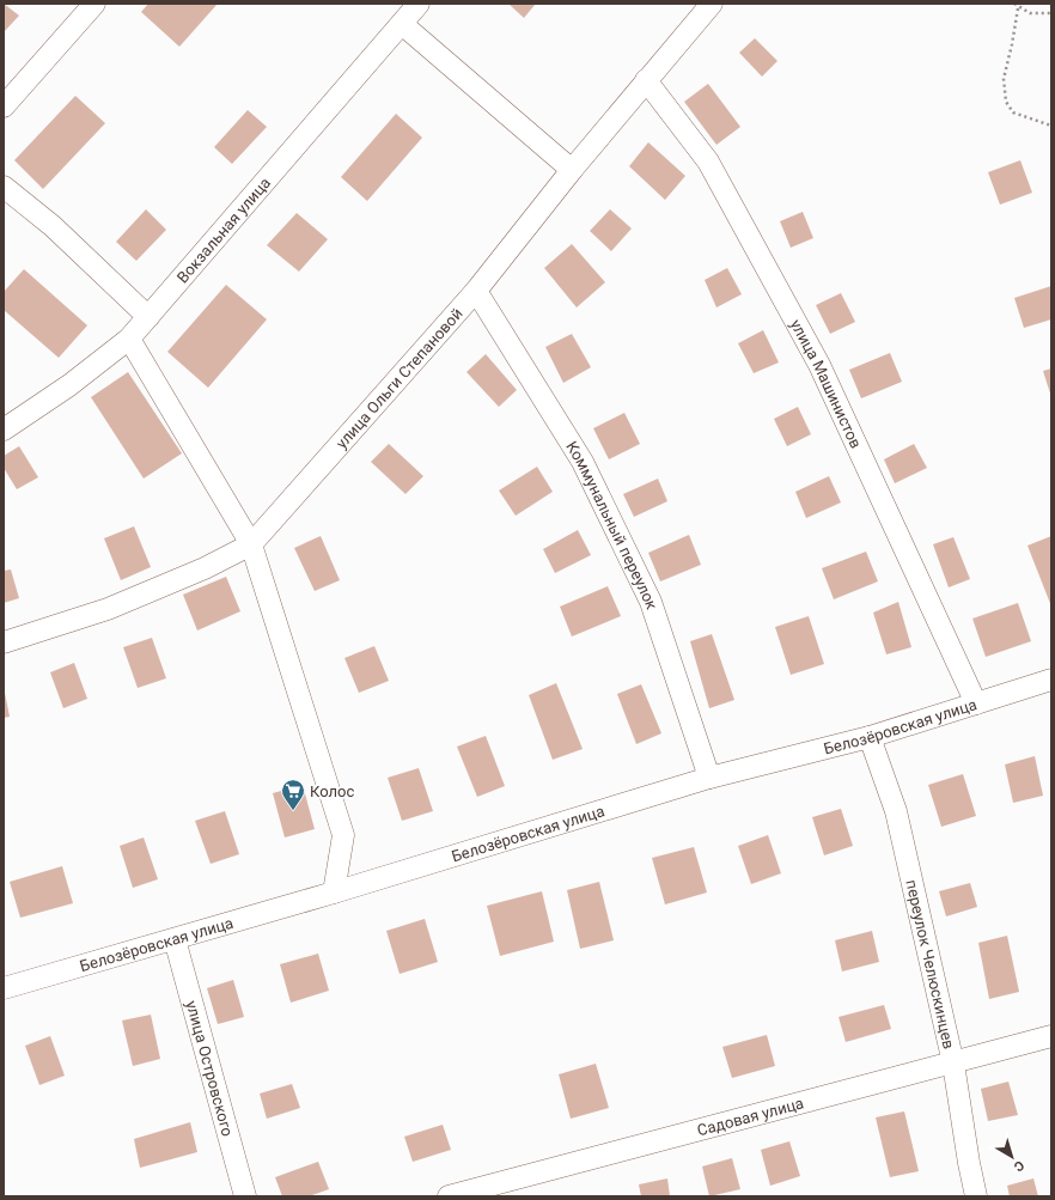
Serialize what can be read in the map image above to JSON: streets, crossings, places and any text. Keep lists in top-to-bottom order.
{
  "streets": {
    "street": [
      "Вокзальная улица",
      "улица Ольги Степановой",
      "улица Машинистов",
      "Коммунальный переулок",
      "Белозёровская улица",
      "переулок Челюскинцев",
      "улица Островского",
      "Садовая улица"
    ]
  },
  "crossings": [
    ["улица Ольги Степановой", "улица Машинистов"],
    ["улица Ольги Степановой", "Коммунальный переулок"],
    ["улица Машинистов", "Белозёровская улица"],
    ["Коммунальный переулок", "Белозёровская улица"],
    ["Белозёровская улица", "переулок Челюскинцев"],
    ["Белозёровская улица", "улица Островского"],
    ["переулок Челюскинцев", "Садовая улица"]
  ],
  "places": {
    "supermarket": ["Колос"]
  },
  "north": "bottom right"
}
